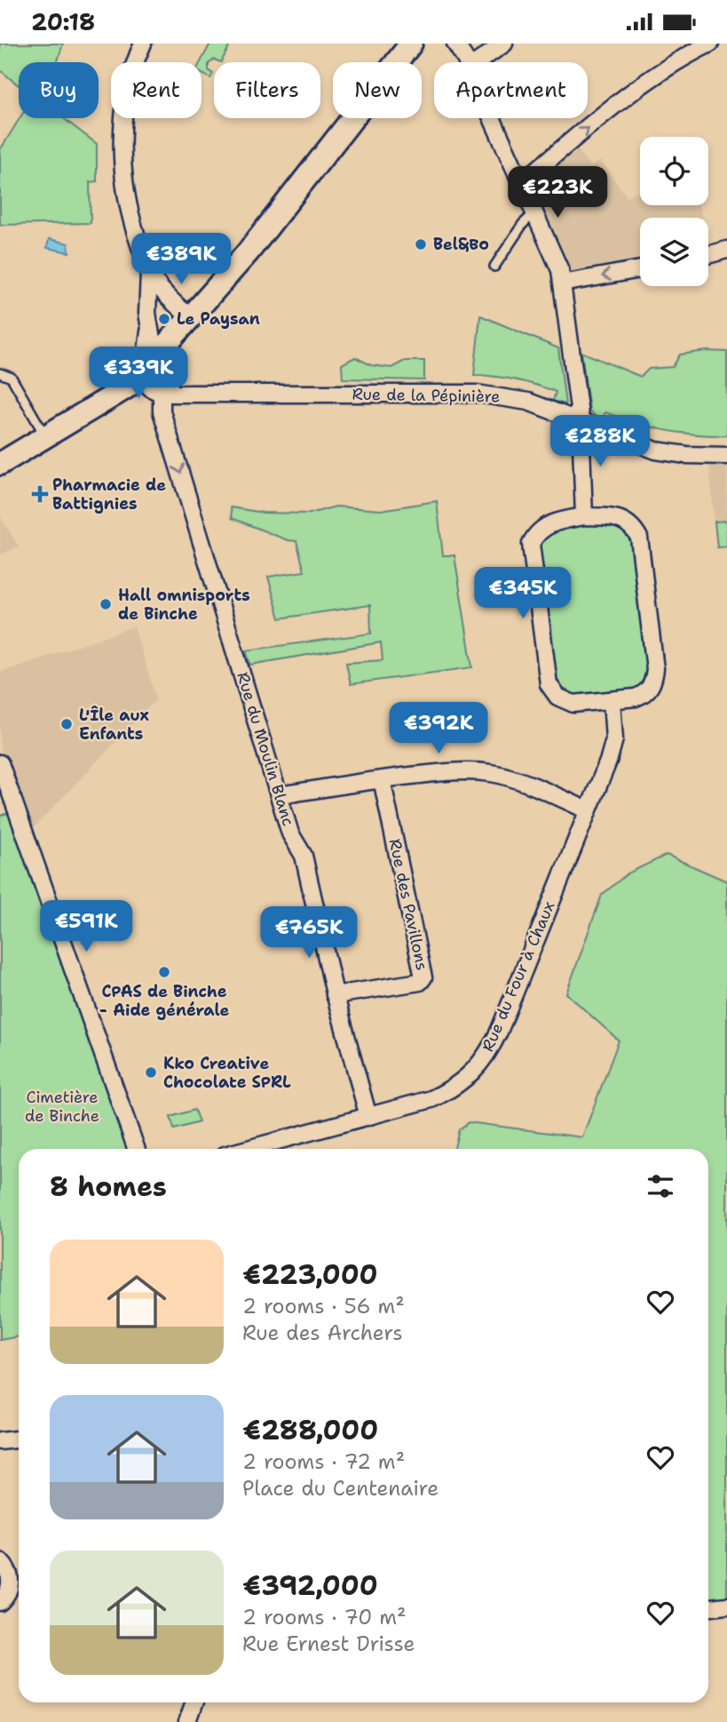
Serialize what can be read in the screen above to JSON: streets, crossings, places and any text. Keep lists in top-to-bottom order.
{
  "streets": {
    "street": [
      "Rue de la Pépinière",
      "Rue du Moulin Blanc",
      "Rue des Pavillons",
      "Rue du Four à Chaux"
    ]
  },
  "crossings": [
    ["Rue de la Pépinière", "Rue du Moulin Blanc"],
    ["Rue du Moulin Blanc", "Rue des Pavillons"],
    ["Rue du Moulin Blanc", "Rue du Four à Chaux"]
  ],
  "one_way": ["Rue du Moulin Blanc"],
  "parks": ["Cimetière de Binche"],
  "places": {
    "other": [
      "Bel&Bo",
      "Le Paysan",
      "Hall omnisports de Binche",
      "L'Île aux Enfants",
      "CPAS de Binche - Aide générale",
      "Kko Creative Chocolate SPRL"
    ],
    "health": ["Pharmacie de Battignies"]
  },
  "page": {
    "status": "20:18",
    "chip": [
      "Buy",
      "Rent",
      "Filters",
      "New",
      "Apartment"
    ],
    "price": [
      "€223K",
      "€389K",
      "€339K",
      "€288K",
      "€345K",
      "€392K",
      "€591K",
      "€765K"
    ],
    "heading": "8 homes",
    "list": [
      {
        "name": "€223,000",
        "note": "2 rooms · 56 m² · Rue des Archers"
      },
      {
        "name": "€288,000",
        "note": "2 rooms · 72 m² · Place du Centenaire"
      },
      {
        "name": "€392,000",
        "note": "2 rooms · 70 m² · Rue Ernest Drisse"
      }
    ]
  }
}
